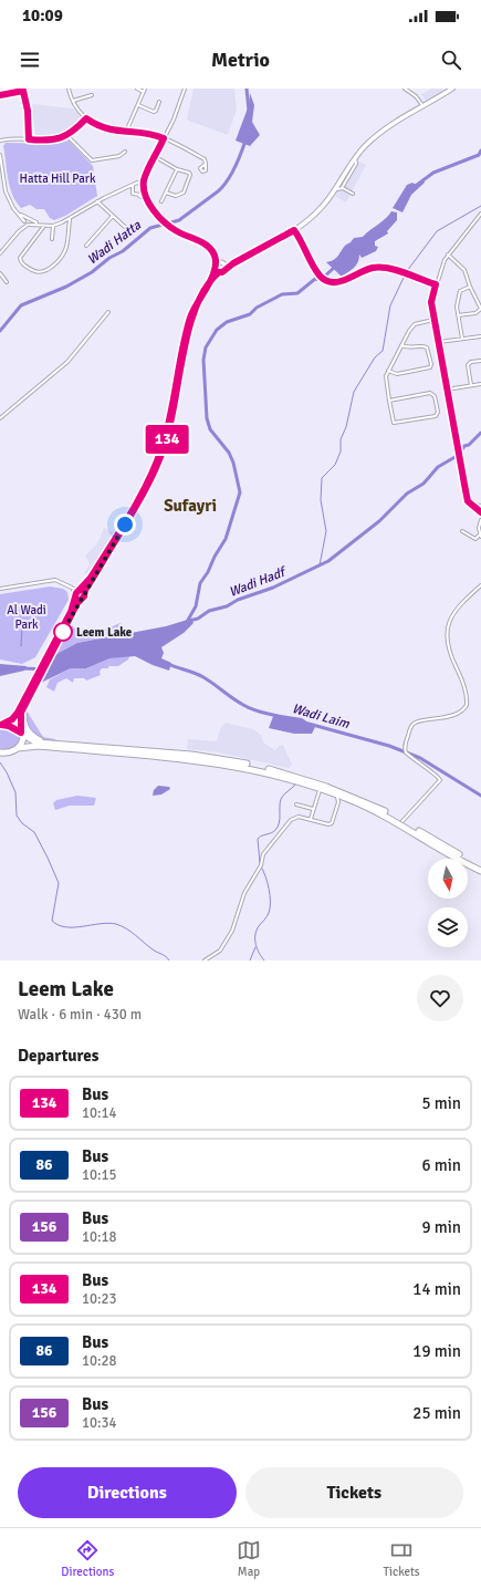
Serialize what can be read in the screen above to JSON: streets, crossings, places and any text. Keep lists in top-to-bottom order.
{
  "districts": ["Sufayri"],
  "water": ["Wadi Hatta", "Wadi Hadf", "Wadi Laim"],
  "parks": ["Hatta Hill Park", "Al Wadi Park"],
  "places": ["Leem Lake"],
  "lines": ["bus line 134"],
  "north": "bottom",
  "page": {
    "status": "10:09",
    "header": "Metrio",
    "on_map": "134",
    "heading": [
      ["Leem Lake", "Walk · 6 min · 430 m"],
      "Departures"
    ],
    "list": [
      {
        "mark": "134",
        "name": "Bus",
        "note": "10:14",
        "value": "5 min"
      },
      {
        "mark": "86",
        "name": "Bus",
        "note": "10:15",
        "value": "6 min"
      },
      {
        "mark": "156",
        "name": "Bus",
        "note": "10:18",
        "value": "9 min"
      },
      {
        "mark": "134",
        "name": "Bus",
        "note": "10:23",
        "value": "14 min"
      },
      {
        "mark": "86",
        "name": "Bus",
        "note": "10:28",
        "value": "19 min"
      },
      {
        "mark": "156",
        "name": "Bus",
        "note": "10:34",
        "value": "25 min"
      }
    ],
    "buttons": ["Directions", "Tickets"],
    "tabs": ["Directions", "Map", "Tickets"]
  }
}
